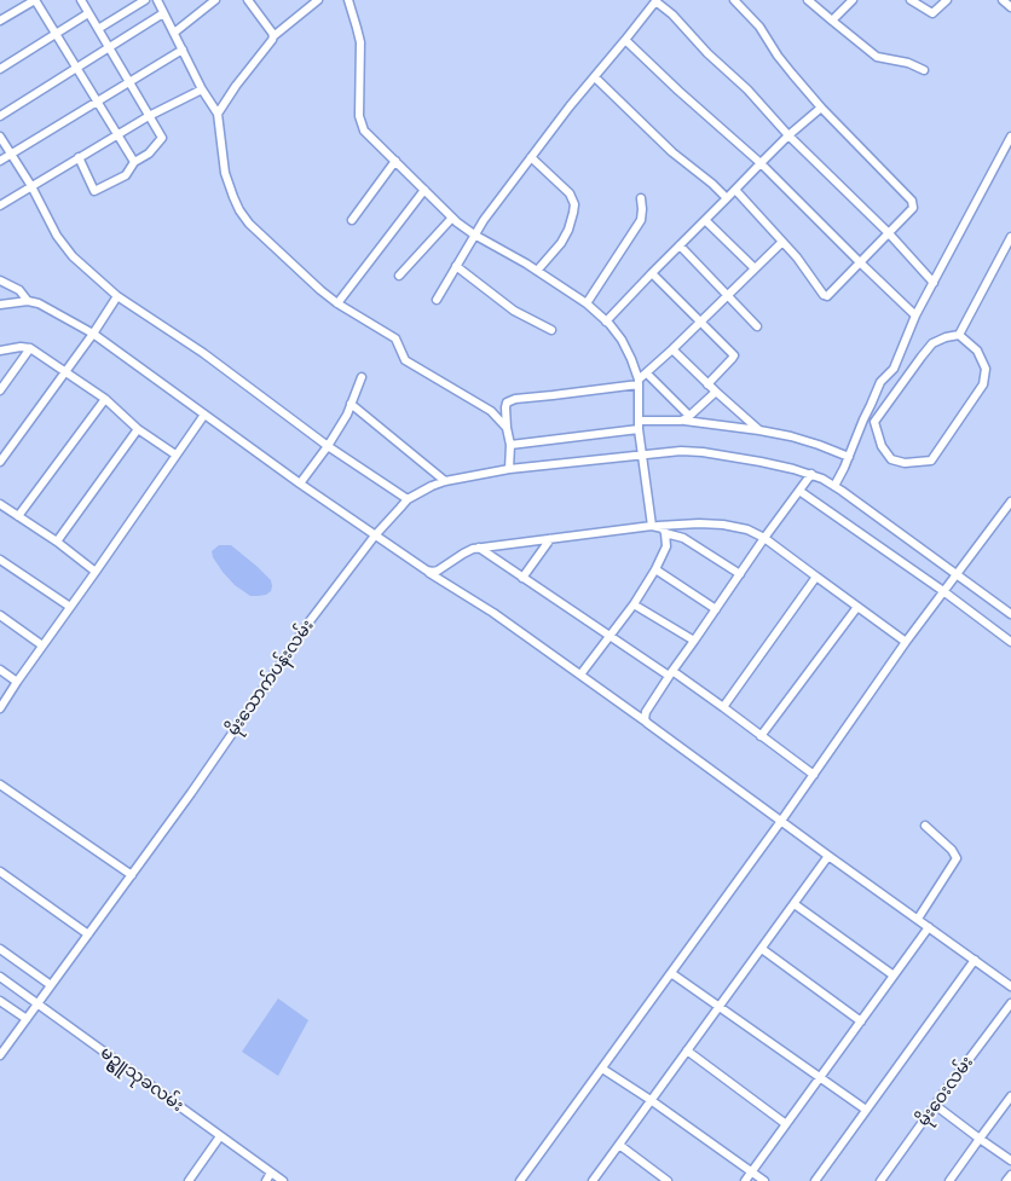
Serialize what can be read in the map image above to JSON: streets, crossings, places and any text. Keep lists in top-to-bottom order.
{
  "streets": {
    "street": ["မိုးသောက်ပန်းလမ်း", "မဥ္ဇူသုခလမ်း", "မိုးဝေးလမ်း"]
  },
  "crossings": [
    ["မိုးသောက်ပန်းလမ်း", "မဥ္ဇူသုခလမ်း"]
  ]
}
